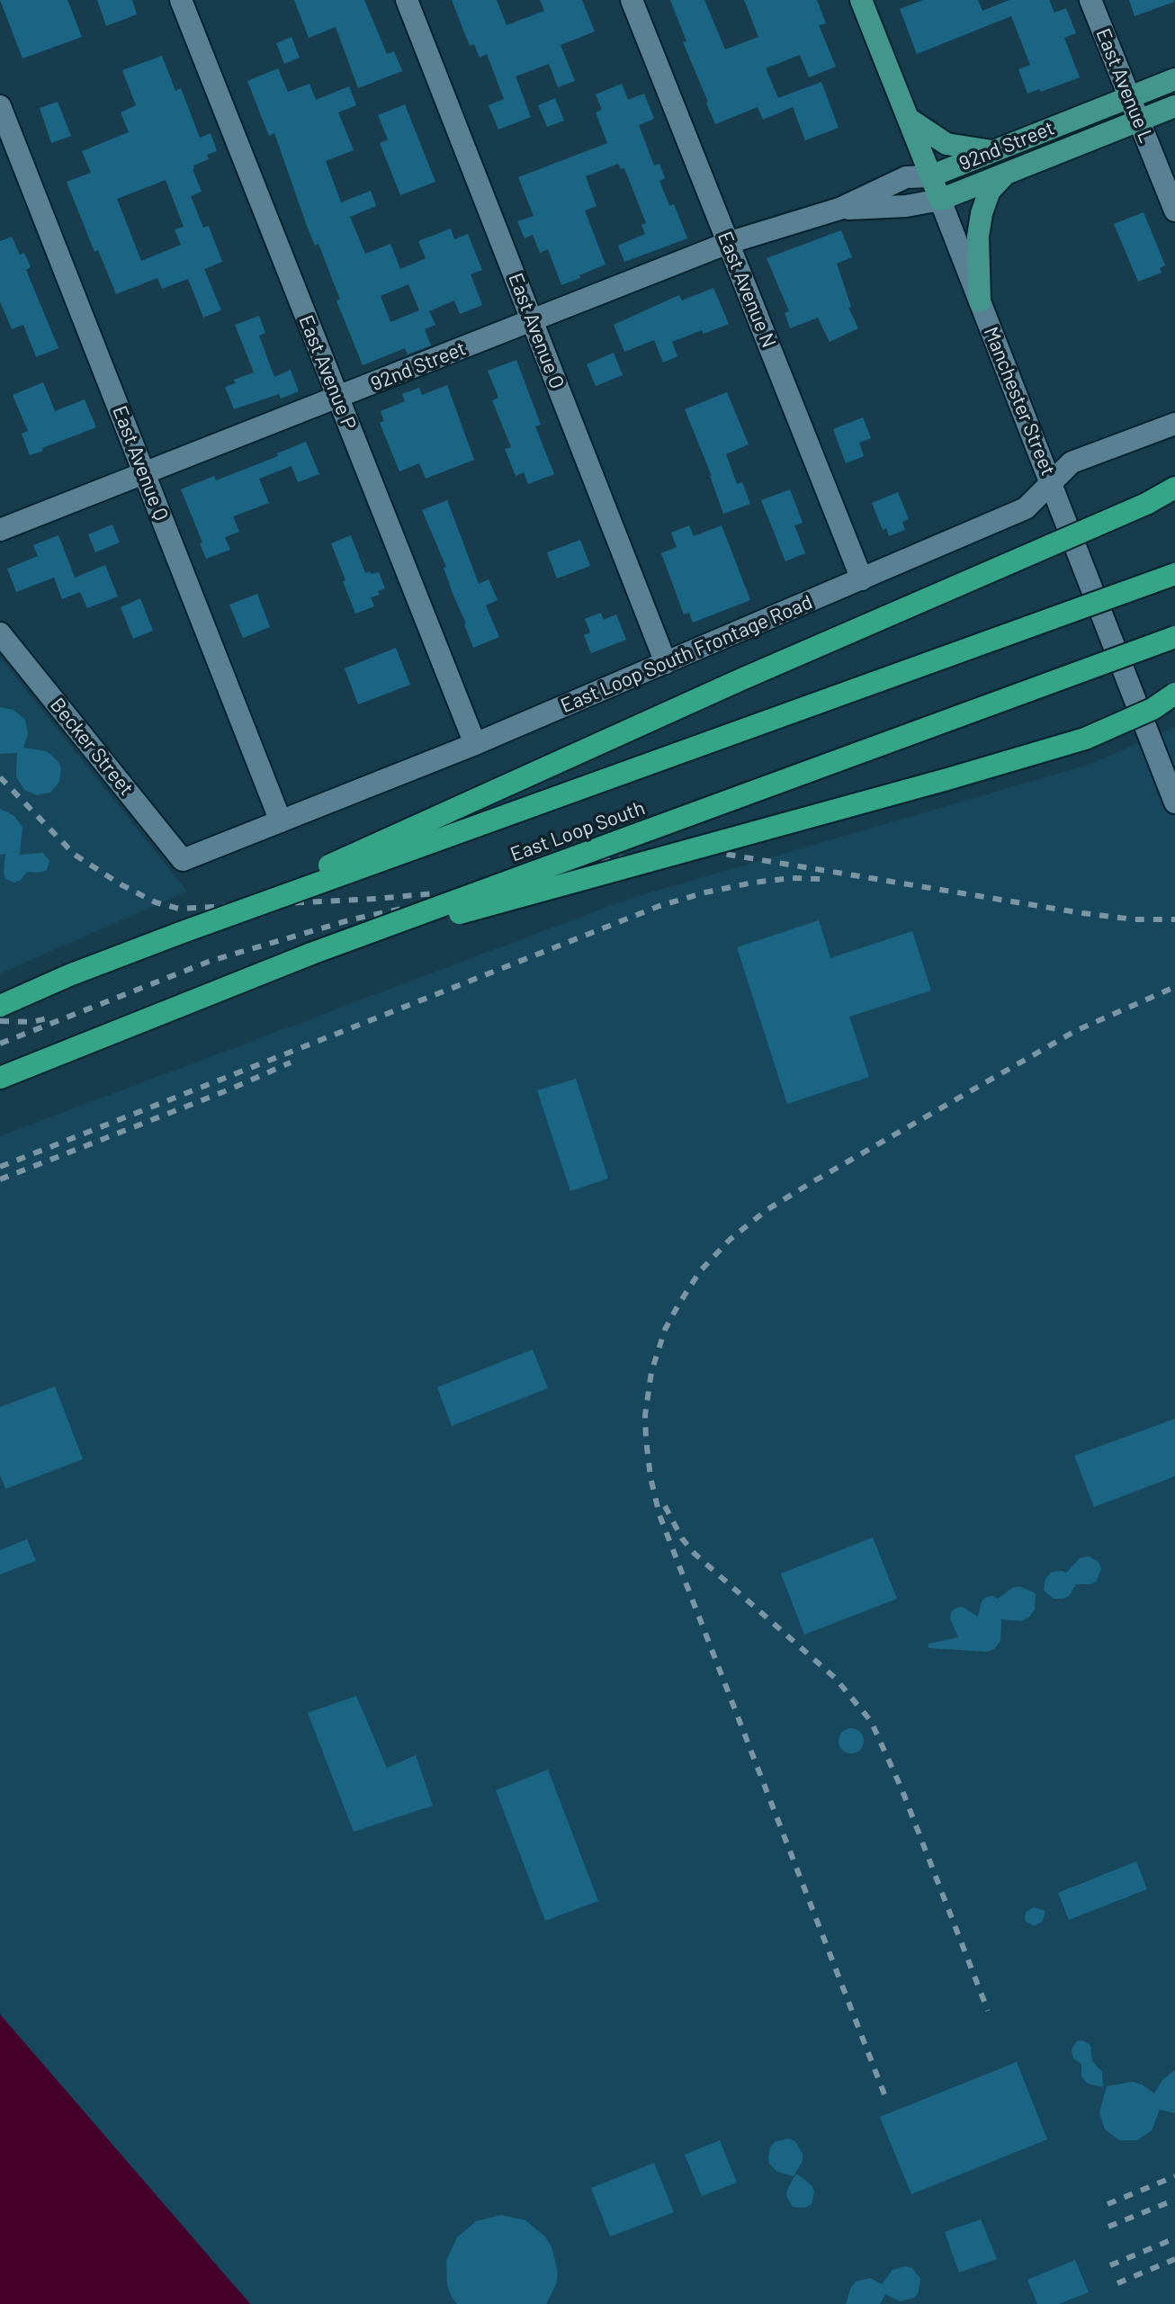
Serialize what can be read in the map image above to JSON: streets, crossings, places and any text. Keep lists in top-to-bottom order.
{
  "streets": {
    "highway": ["East Loop South"],
    "main road": ["92nd Street", "Manchester Street"],
    "street": [
      "East Avenue L",
      "East Avenue N",
      "East Avenue O",
      "East Avenue P",
      "East Avenue Q",
      "East Loop South Frontage Road",
      "Becker Street"
    ]
  },
  "crossings": [
    ["East Avenue L", "92nd Street"],
    ["92nd Street", "East Avenue N"],
    ["92nd Street", "East Avenue O"],
    ["92nd Street", "East Avenue P"],
    ["92nd Street", "Manchester Street"],
    ["92nd Street", "East Avenue Q"],
    ["East Avenue N", "East Loop South Frontage Road"],
    ["East Avenue O", "East Loop South Frontage Road"],
    ["East Avenue P", "East Loop South Frontage Road"],
    ["Manchester Street", "East Loop South Frontage Road"],
    ["East Avenue Q", "East Loop South Frontage Road"],
    ["East Loop South Frontage Road", "Becker Street"]
  ]
}
